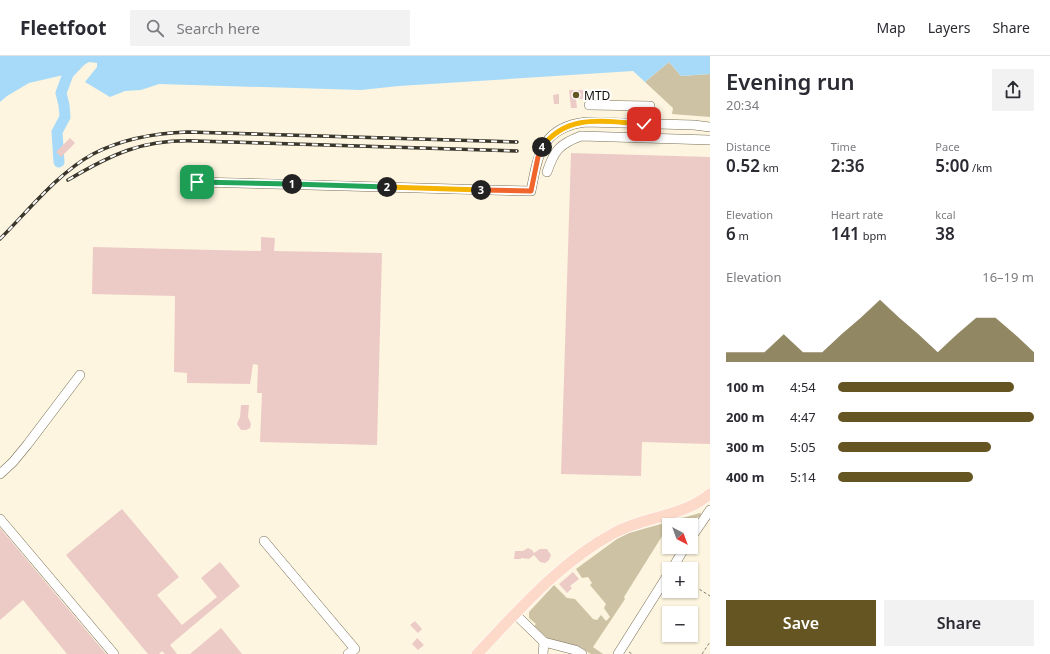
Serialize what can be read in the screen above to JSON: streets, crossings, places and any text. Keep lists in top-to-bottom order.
{
  "places": ["MTD"],
  "north": "bottom right",
  "page": {
    "header": "Fleetfoot",
    "search": "Search here",
    "nav": ["Map", "Layers", "Share"],
    "heading": ["Evening run", "20:34"],
    "stats": [
      ["Distance", "0.52 km"],
      ["Time", "2:36"],
      ["Pace", "5:00 /km"],
      ["Elevation", "6 m"],
      ["Heart rate", "141 bpm"],
      ["kcal", "38"]
    ],
    "pins": [
      "4",
      "1",
      "2",
      "3"
    ],
    "chart": ["Elevation", "16–19 m"],
    "list": [
      {
        "name": "100 m",
        "note": "4:54"
      },
      {
        "name": "200 m",
        "note": "4:47"
      },
      {
        "name": "300 m",
        "note": "5:05"
      },
      {
        "name": "400 m",
        "note": "5:14"
      }
    ],
    "map_buttons": ["+", "−"],
    "buttons": ["Save", "Share"]
  }
}
